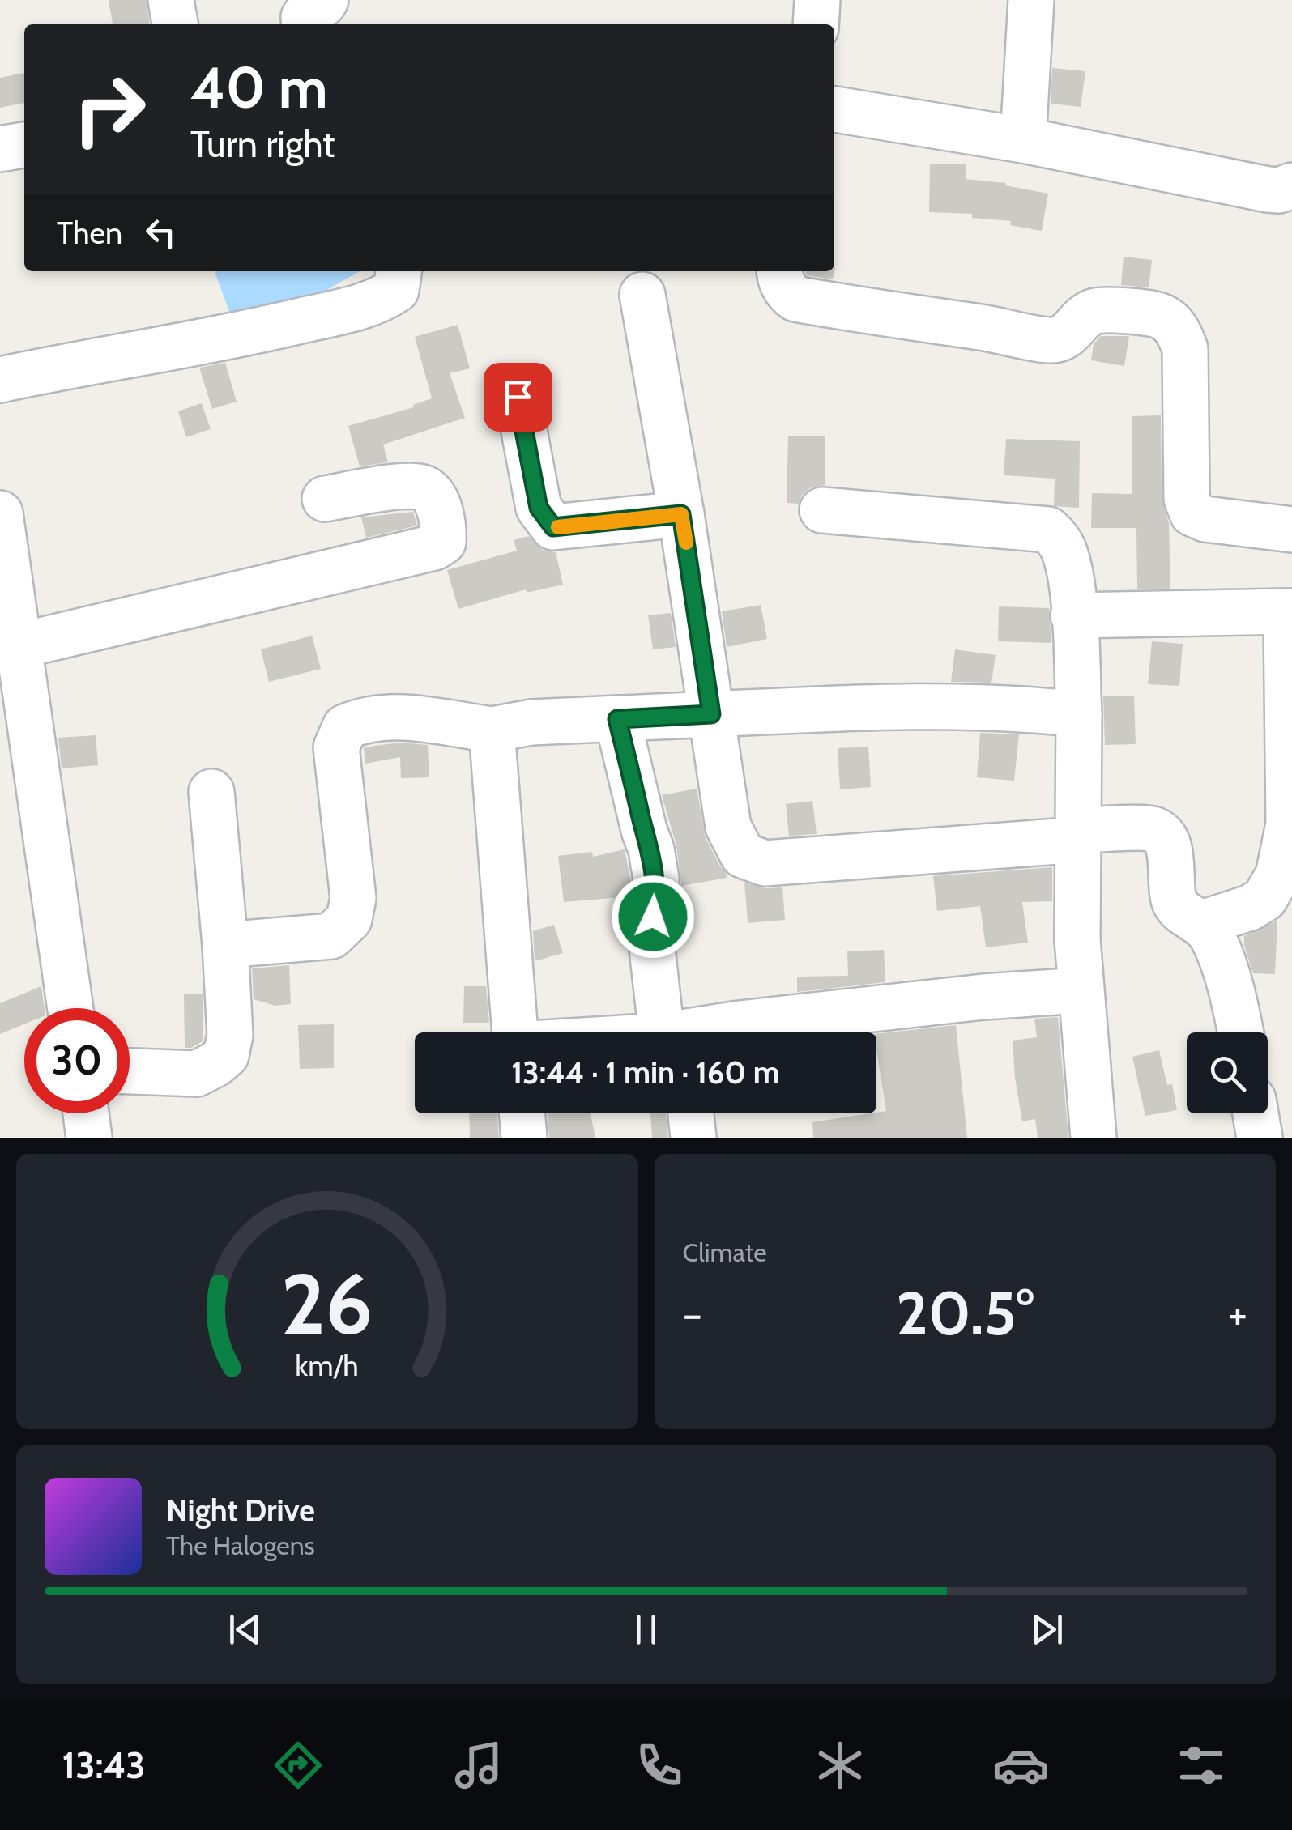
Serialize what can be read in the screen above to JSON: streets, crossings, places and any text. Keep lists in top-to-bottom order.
{
  "page": {
    "turn": ["40 m", "Turn right"],
    "then": "Then",
    "limit": "30",
    "trip": "13:44 · 1 min · 160 m",
    "tile": "Climate",
    "heat": ["−", "20.5°", "+"],
    "song": ["Night Drive", "The Halogens"],
    "tabs": "13:43",
    "gauge": ["26", "km/h"]
  }
}
